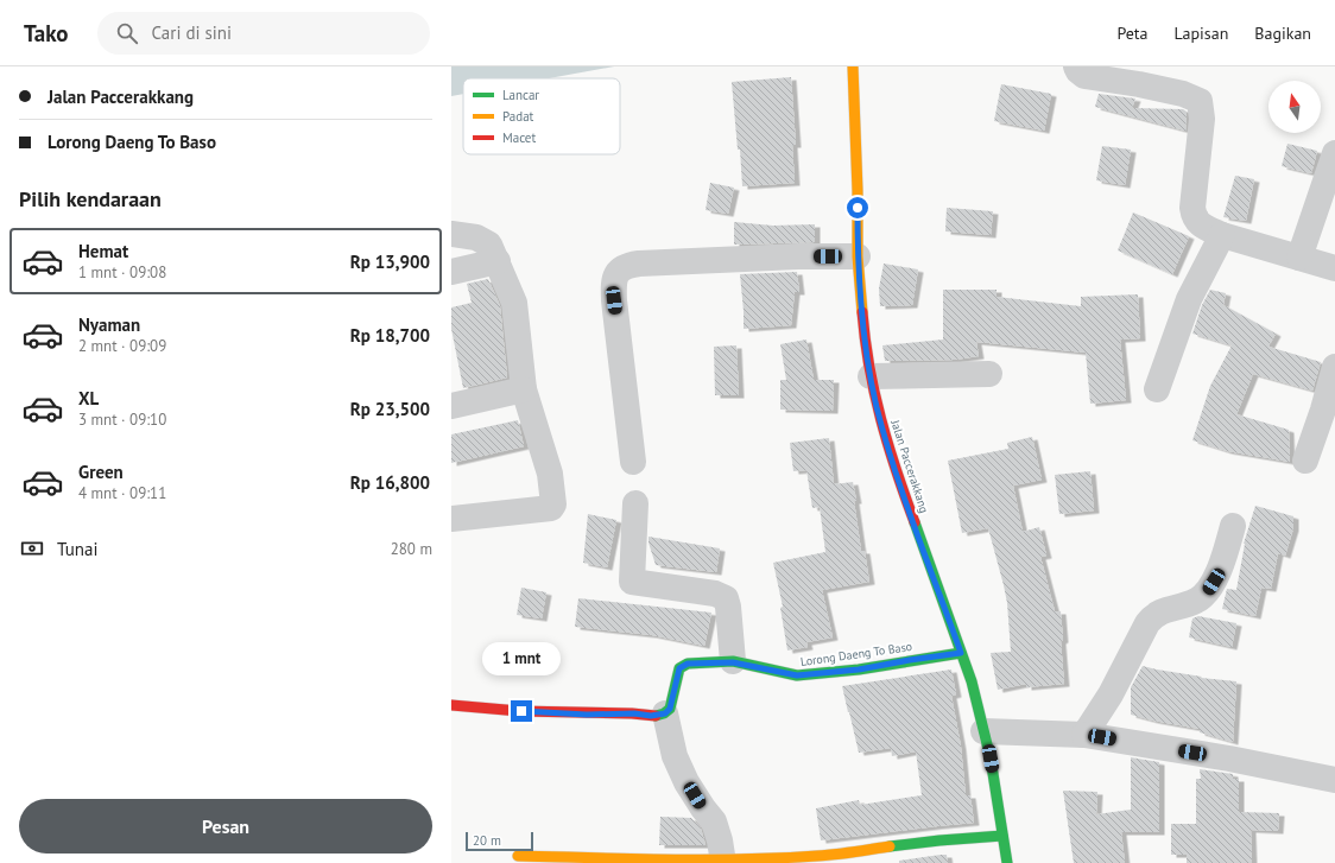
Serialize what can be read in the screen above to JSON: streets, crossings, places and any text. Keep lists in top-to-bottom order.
{
  "streets": {
    "street": ["Jalan Paccerakkang", "Lorong Daeng To Baso"]
  },
  "crossings": [
    ["Jalan Paccerakkang", "Lorong Daeng To Baso"]
  ],
  "legend": ["Lancar", "Padat", "Macet"],
  "scale_bar": "20 m",
  "north": "top",
  "page": {
    "header": "Tako",
    "search": "Cari di sini",
    "nav": ["Peta", "Lapisan", "Bagikan"],
    "banner": ["Jalan Paccerakkang", "Lorong Daeng To Baso"],
    "heading": "Pilih kendaraan",
    "list": [
      {
        "name": "Hemat",
        "note": "1 mnt · 09:08",
        "value": "Rp 13,900"
      },
      {
        "name": "Nyaman",
        "note": "2 mnt · 09:09",
        "value": "Rp 18,700"
      },
      {
        "name": "XL",
        "note": "3 mnt · 09:10",
        "value": "Rp 23,500"
      },
      {
        "name": "Green",
        "note": "4 mnt · 09:11",
        "value": "Rp 16,800"
      }
    ],
    "pay": ["Tunai", "280 m"],
    "bubble": "1 mnt",
    "buttons": "Pesan",
    "scale": "20 m"
  }
}
